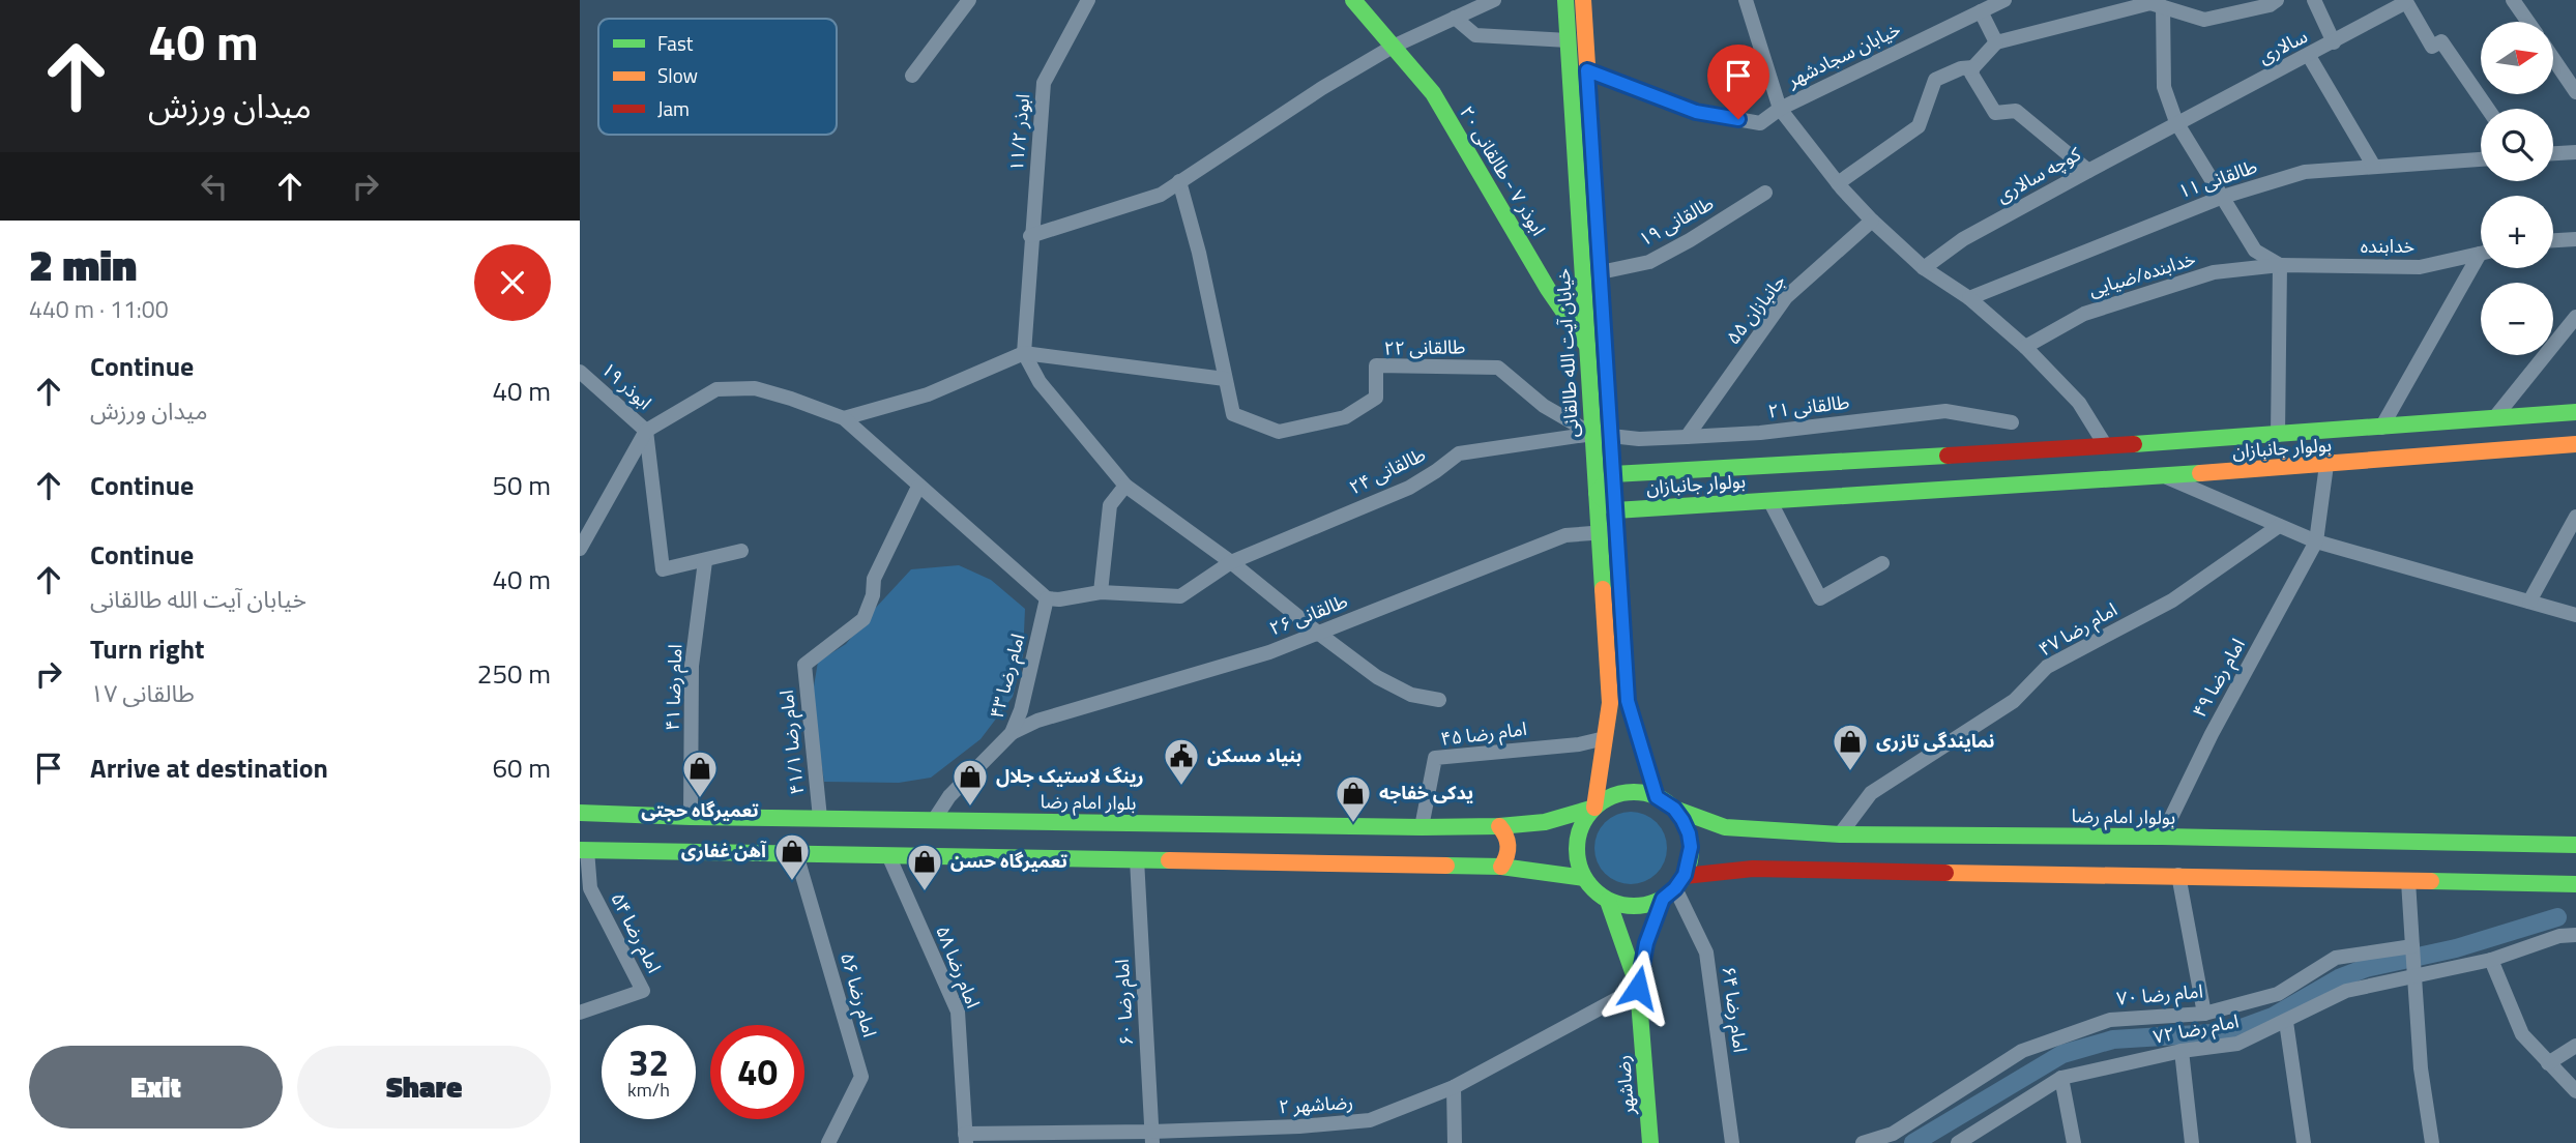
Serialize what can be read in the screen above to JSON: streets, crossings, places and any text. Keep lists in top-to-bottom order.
{
  "streets": {
    "main road": [
      "ابوذر ۷ - طالقانی ۲۰",
      "خیابان آیت الله طالقانی",
      "بولوار جانبازان",
      "بلوار امام رضا",
      "بولوار امام رضا",
      "رضاشهر"
    ],
    "street": [
      "سالاری",
      "خیابان سجادشهر",
      "ابوذر ۱۱/۲",
      "کوچه سالاری",
      "طالقانی ۱۱",
      "طالقانی ۱۹",
      "خدابنده",
      "خدابنده/ضیایی",
      "جانبازان ۵۵",
      "طالقانی ۲۲",
      "ابوذر ۱۹",
      "طالقانی ۲۱",
      "طالقانی ۲۴",
      "طالقانی ۲۶",
      "امام رضا ۴۷",
      "امام رضا ۴۳",
      "امام رضا ۴۹",
      "امام رضا ۴۱",
      "امام رضا ۴۵",
      "امام رضا ۴۱/۱",
      "امام رضا ۵۴",
      "امام رضا ۵۸",
      "امام رضا ۵۶",
      "امام رضا ۷۰",
      "امام رضا ۶۰",
      "امام رضا ۶۴",
      "امام رضا ۷۲",
      "رضاشهر ۲"
    ]
  },
  "crossings": [
    ["سالاری", "کوچه سالاری"],
    ["خیابان سجادشهر", "خیابان آیت الله طالقانی"],
    ["ابوذر ۷ - طالقانی ۲۰", "خیابان آیت الله طالقانی"],
    ["طالقانی ۱۹", "خیابان آیت الله طالقانی"],
    ["خدابنده", "خدابنده/ضیایی"],
    ["جانبازان ۵۵", "طالقانی ۲۱"],
    ["طالقانی ۲۲", "خیابان آیت الله طالقانی"],
    ["طالقانی ۲۲", "طالقانی ۲۴"],
    ["خیابان آیت الله طالقانی", "طالقانی ۲۱"],
    ["خیابان آیت الله طالقانی", "بولوار جانبازان"],
    ["خیابان آیت الله طالقانی", "طالقانی ۲۴"],
    ["خیابان آیت الله طالقانی", "طالقانی ۲۶"],
    ["طالقانی ۲۱", "طالقانی ۲۴"],
    ["طالقانی ۲۴", "امام رضا ۴۳"],
    ["طالقانی ۲۶", "امام رضا ۴۳"],
    ["امام رضا ۴۷", "بولوار امام رضا"],
    ["امام رضا ۴۳", "بلوار امام رضا"],
    ["امام رضا ۴۹", "بولوار امام رضا"],
    ["امام رضا ۴۱", "بلوار امام رضا"],
    ["امام رضا ۴۵", "بلوار امام رضا"],
    ["امام رضا ۴۱/۱", "بلوار امام رضا"],
    ["بلوار امام رضا", "بولوار امام رضا"],
    ["بلوار امام رضا", "امام رضا ۶۴"],
    ["بولوار امام رضا", "امام رضا ۶۴"],
    ["امام رضا ۵۸", "رضاشهر ۲"],
    ["امام رضا ۶۰", "رضاشهر ۲"],
    ["رضاشهر", "رضاشهر ۲"]
  ],
  "places": {
    "shop": [
      "نمایندگی تازری",
      "تعمیرگاه حجتی",
      "رینگ لاستیک جلال",
      "یدکی خفاجه",
      "آهن غفاری",
      "تعمیرگاه حسن"
    ],
    "public building": ["بنیاد مسکن"]
  },
  "legend": ["Fast", "Slow", "Jam"],
  "north": "right",
  "page": {
    "turn": ["40 m", "میدان ورزش"],
    "map_buttons": ["+", "−"],
    "heading": ["2 min", "440 m · 11:00"],
    "list": [
      {
        "name": "Continue",
        "note": "میدان ورزش",
        "value": "40 m"
      },
      {
        "name": "Continue",
        "value": "50 m"
      },
      {
        "name": "Continue",
        "note": "خیابان آیت الله طالقانی",
        "value": "40 m"
      },
      {
        "name": "Turn right",
        "note": "طالقانی ۱۷",
        "value": "250 m"
      },
      {
        "name": "Arrive at destination",
        "value": "60 m"
      }
    ],
    "speed": "32 km/h",
    "limit": "40",
    "buttons": ["Exit", "Share"]
  }
}
